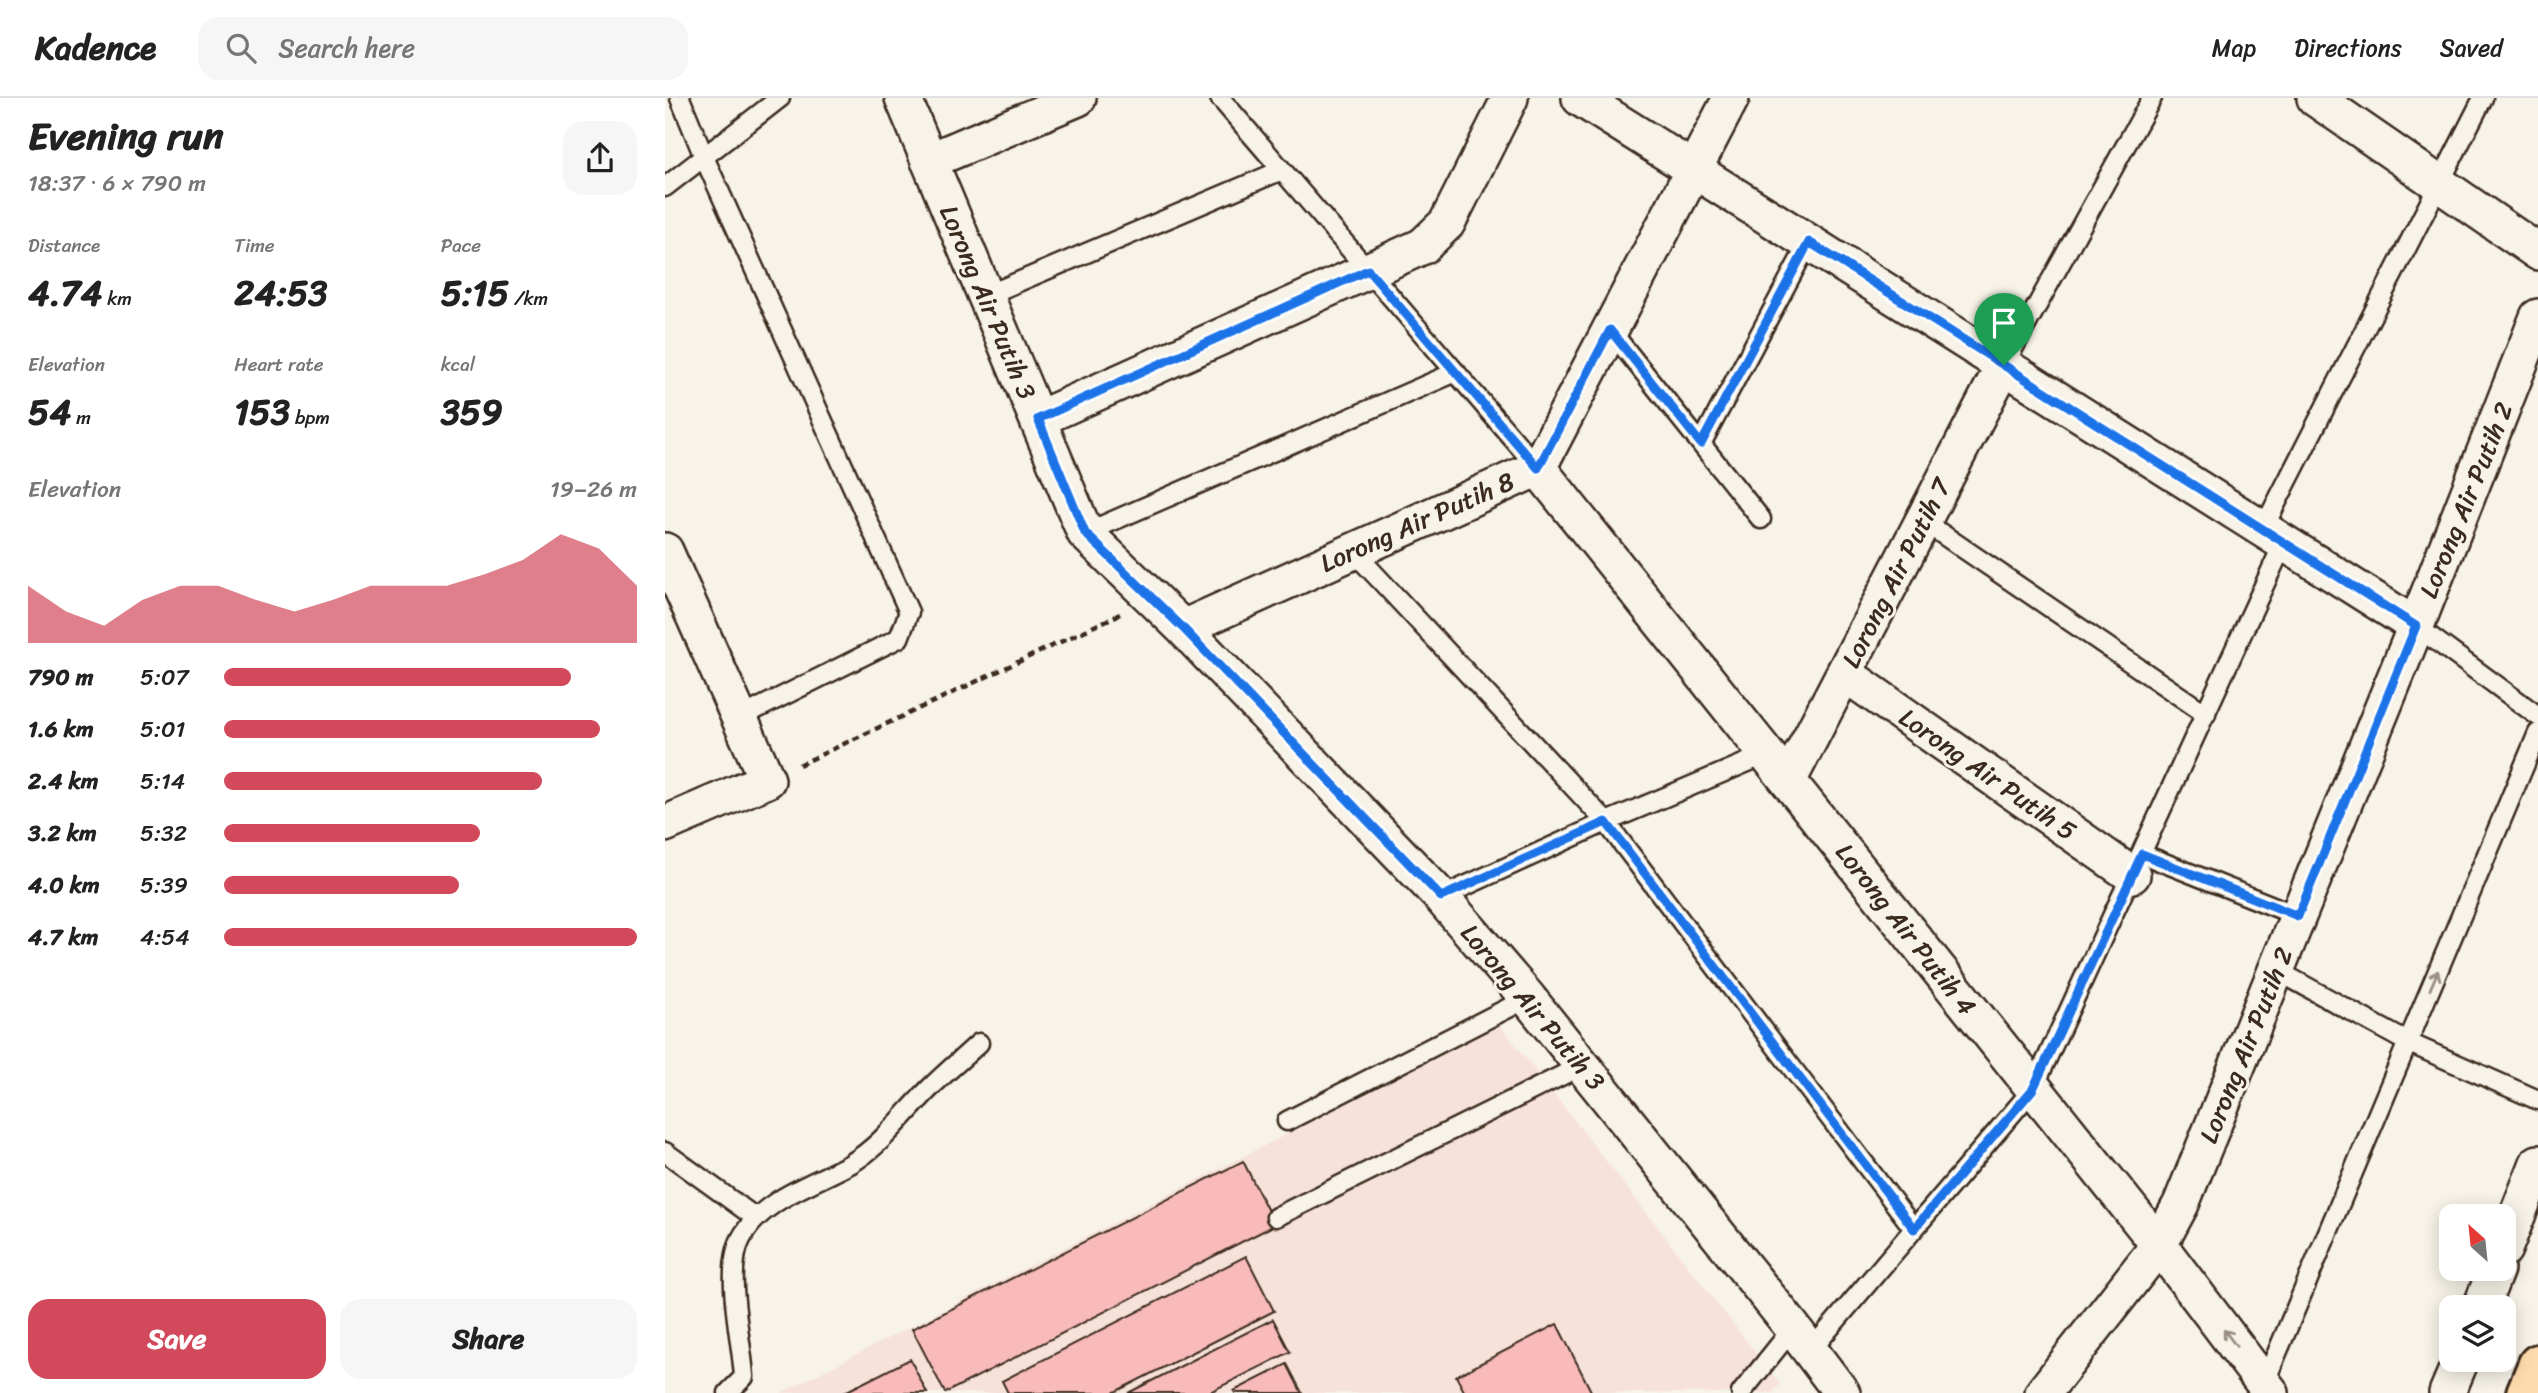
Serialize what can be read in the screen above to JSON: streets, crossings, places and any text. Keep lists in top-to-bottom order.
{
  "streets": {
    "street": [
      "Lorong Air Putih 3",
      "Lorong Air Putih 2",
      "Lorong Air Putih 8",
      "Lorong Air Putih 7",
      "Lorong Air Putih 5",
      "Lorong Air Putih 4"
    ]
  },
  "crossings": [
    ["Lorong Air Putih 3", "Lorong Air Putih 8"],
    ["Lorong Air Putih 2", "Lorong Air Putih 4"],
    ["Lorong Air Putih 8", "Lorong Air Putih 4"],
    ["Lorong Air Putih 7", "Lorong Air Putih 5"],
    ["Lorong Air Putih 7", "Lorong Air Putih 4"]
  ],
  "north": "top left",
  "page": {
    "header": "Kadence",
    "search": "Search here",
    "nav": ["Map", "Directions", "Saved"],
    "heading": ["Evening run", "18:37 · 6 × 790 m"],
    "stats": [
      ["Distance", "4.74 km"],
      ["Time", "24:53"],
      ["Pace", "5:15 /km"],
      ["Elevation", "54 m"],
      ["Heart rate", "153 bpm"],
      ["kcal", "359"]
    ],
    "chart": ["Elevation", "19–26 m"],
    "list": [
      {
        "name": "790 m",
        "note": "5:07"
      },
      {
        "name": "1.6 km",
        "note": "5:01"
      },
      {
        "name": "2.4 km",
        "note": "5:14"
      },
      {
        "name": "3.2 km",
        "note": "5:32"
      },
      {
        "name": "4.0 km",
        "note": "5:39"
      },
      {
        "name": "4.7 km",
        "note": "4:54"
      }
    ],
    "buttons": ["Save", "Share"]
  }
}
